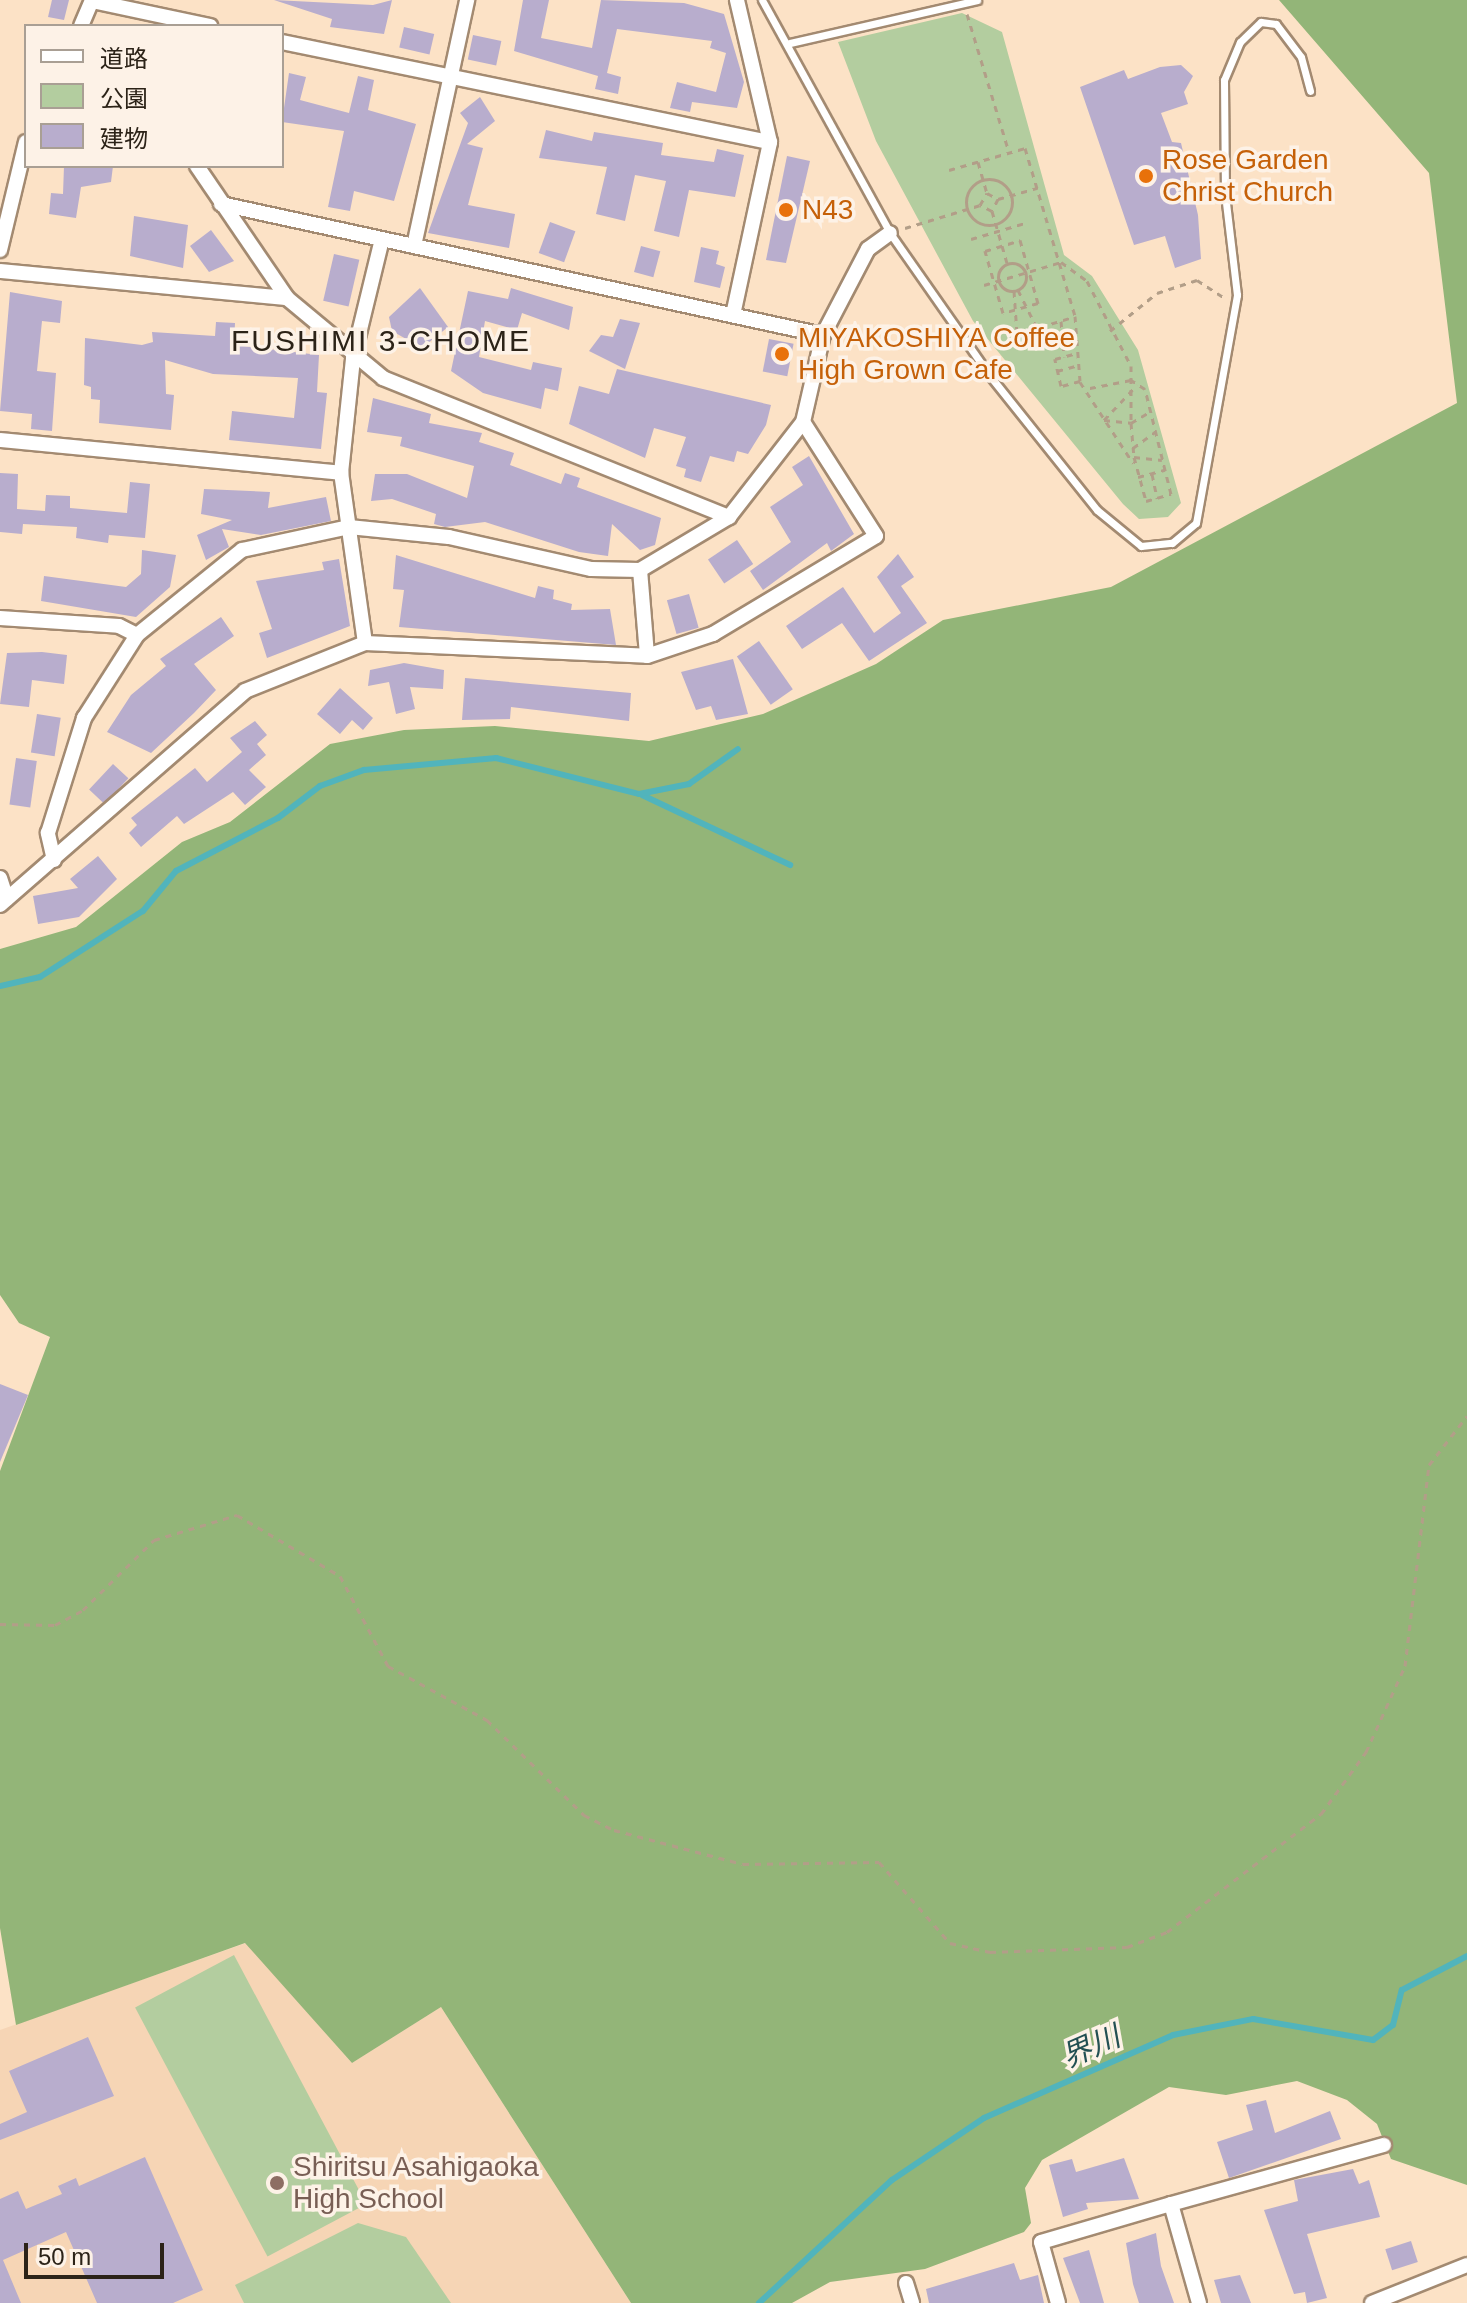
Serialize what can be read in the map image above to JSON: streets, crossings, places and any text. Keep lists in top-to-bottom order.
{
  "districts": ["FUSHIMI 3-CHOME"],
  "water": ["界川"],
  "places": [
    "Rose Garden Christ Church",
    "N43",
    "MIYAKOSHIYA Coffee High Grown Cafe",
    "Shiritsu Asahigaoka High School"
  ],
  "legend": ["道路", "公園", "建物"],
  "scale_bar": "50 m"
}
